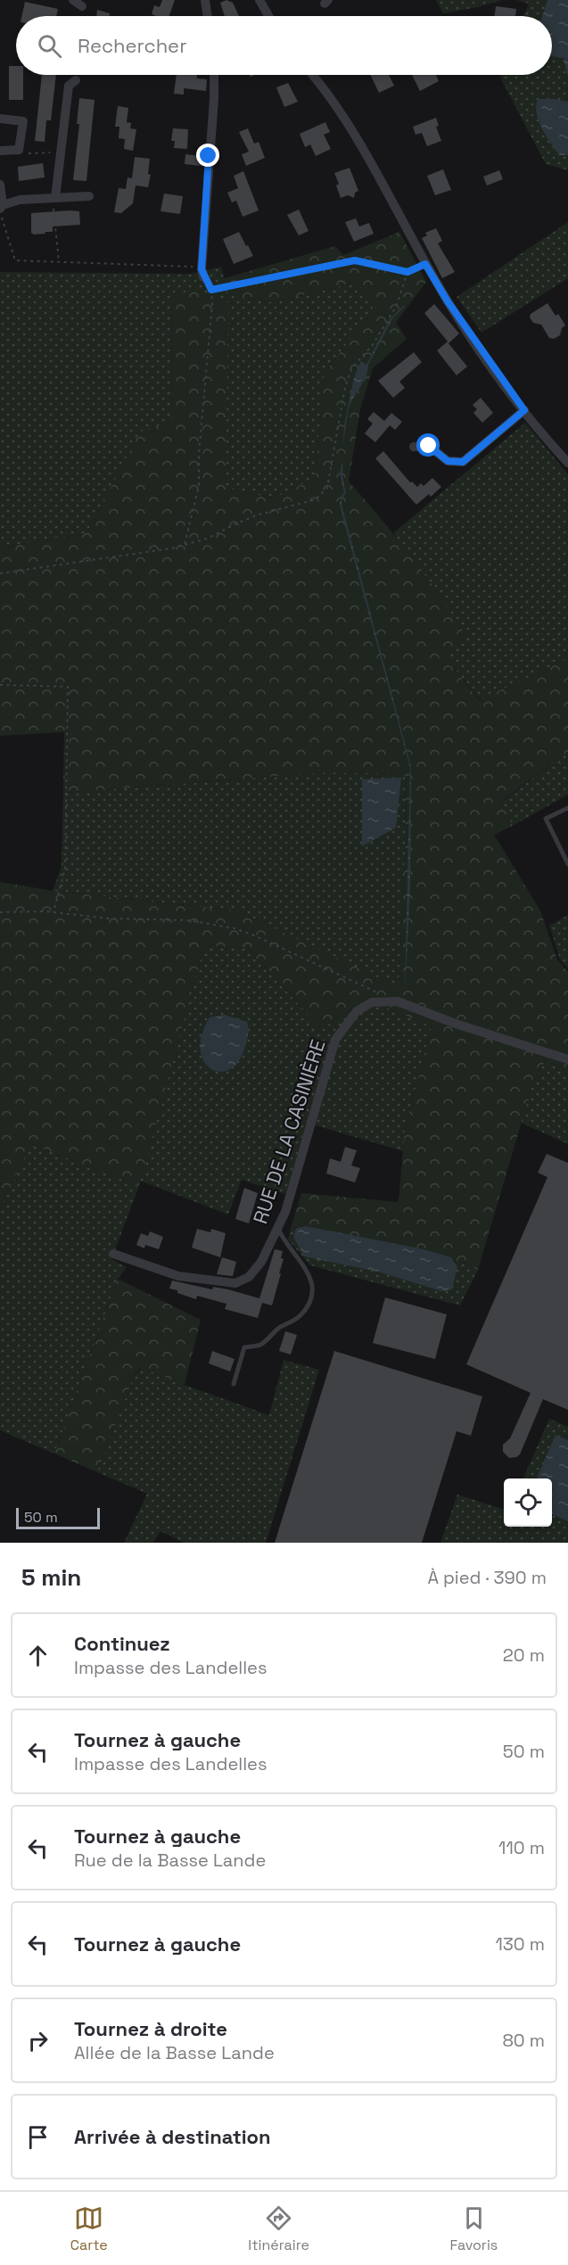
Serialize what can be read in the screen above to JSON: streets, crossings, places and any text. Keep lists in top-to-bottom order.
{
  "streets": {
    "street": ["RUE DE LA CASINIÈRE"]
  },
  "scale_bar": "50 m",
  "page": {
    "search": "Rechercher",
    "scale": "50 m",
    "heading": ["5 min", "À pied · 390 m"],
    "list": [
      ["Continuez", "Impasse des Landelles", "20 m"],
      ["Tournez à gauche", "Impasse des Landelles", "50 m"],
      ["Tournez à gauche", "Rue de la Basse Lande", "110 m"],
      ["Tournez à gauche", "130 m"],
      ["Tournez à droite", "Allée de la Basse Lande", "80 m"],
      "Arrivée à destination"
    ],
    "nav": ["Carte", "Itinéraire", "Favoris"]
  }
}
